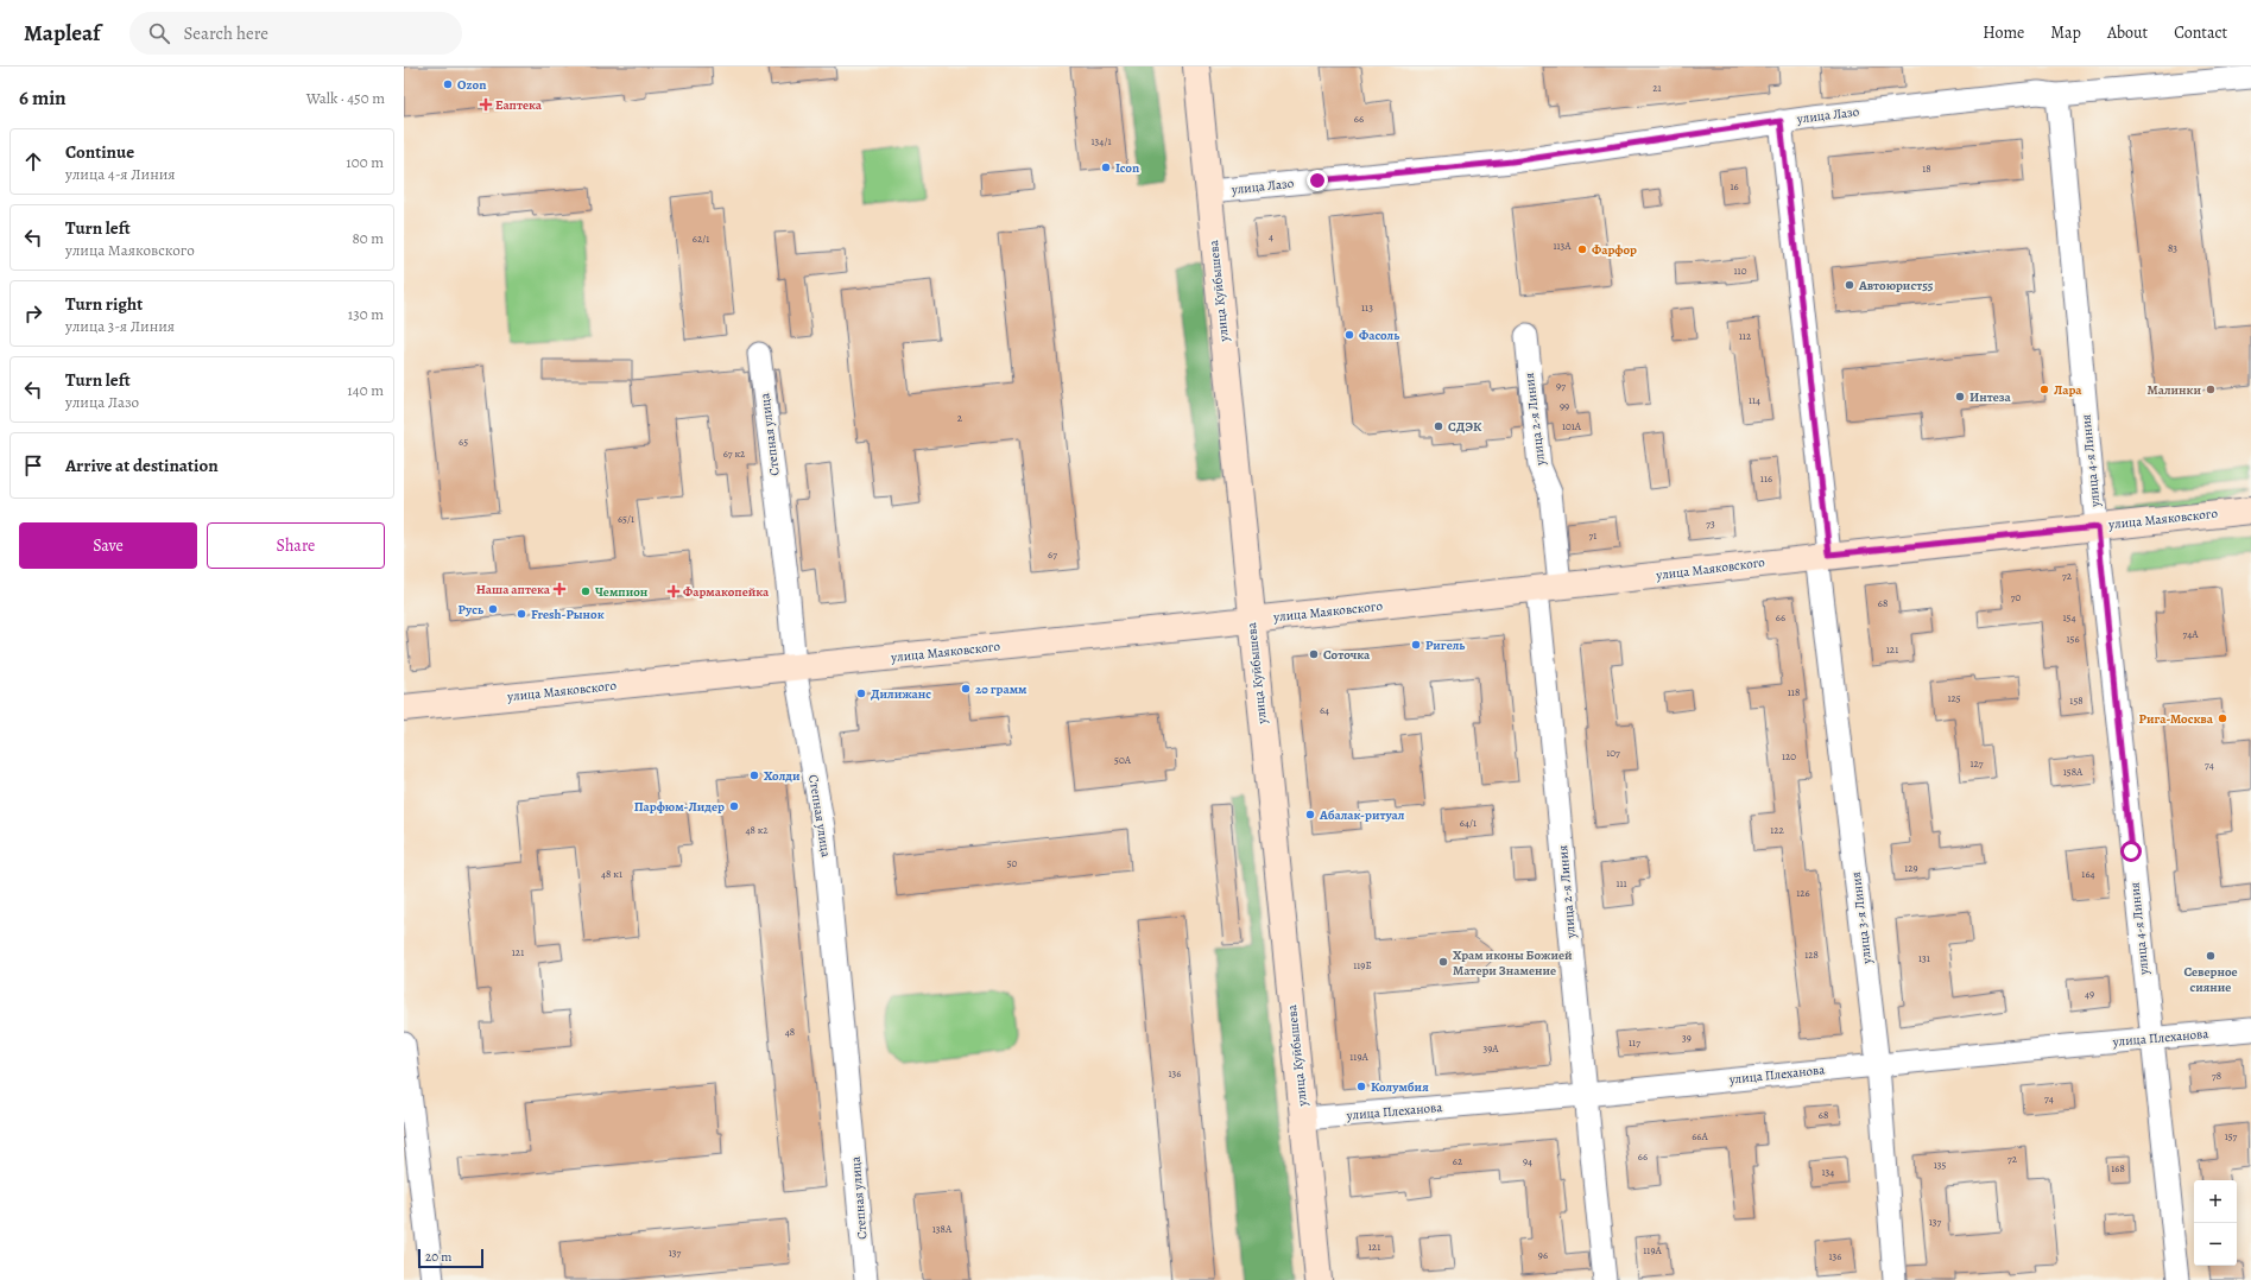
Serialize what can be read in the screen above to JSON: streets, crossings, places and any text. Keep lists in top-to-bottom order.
{
  "streets": {
    "main road": ["улица Куйбышева", "улица Маяковского"],
    "street": [
      "улица Лазо",
      "улица 2-я Линия",
      "Степная улица",
      "улица 4-я Линия",
      "улица 3-я Линия",
      "улица Плеханова"
    ]
  },
  "crossings": [
    ["улица Лазо", "улица Куйбышева"],
    ["улица Лазо", "улица 4-я Линия"],
    ["улица Лазо", "улица 3-я Линия"],
    ["улица Куйбышева", "улица Маяковского"],
    ["улица Куйбышева", "улица Плеханова"],
    ["улица 2-я Линия", "улица Маяковского"],
    ["улица 2-я Линия", "улица Плеханова"],
    ["Степная улица", "улица Маяковского"],
    ["улица 4-я Линия", "улица Маяковского"],
    ["улица 4-я Линия", "улица Плеханова"],
    ["улица Маяковского", "улица 3-я Линия"],
    ["улица 3-я Линия", "улица Плеханова"]
  ],
  "places": {
    "other": [
      "Ozon",
      "Icon",
      "Фарфор",
      "Автоюрист55",
      "Фасоль",
      "Лара",
      "Малинки",
      "Интеза",
      "СДЭК",
      "Чемпион",
      "Русь",
      "Fresh-Рынок",
      "Ригель",
      "Соточка",
      "20 грамм",
      "Дилижанс",
      "Рига-Москва",
      "Холди",
      "Парфюм-Лидер",
      "Абалак-ритуал",
      "Северное сияние",
      "Храм иконы Божией Матери Знамение",
      "Колумбия"
    ],
    "health": ["Еаптека", "Наша аптека", "Фармакопейка"]
  },
  "house_numbers": [
    "21",
    "66",
    "134/1",
    "18",
    "16",
    "4",
    "62/1",
    "113А",
    "83",
    "110",
    "113",
    "112",
    "97",
    "114",
    "99",
    "2",
    "101А",
    "65",
    "67 к2",
    "116",
    "65/1",
    "73",
    "71",
    "67",
    "72",
    "70",
    "68",
    "66",
    "154",
    "74А",
    "156",
    "121",
    "118",
    "125",
    "158",
    "64",
    "107",
    "120",
    "50А",
    "127",
    "74",
    "158А",
    "64/1",
    "48 к2",
    "122",
    "50",
    "129",
    "48 к1",
    "164",
    "111",
    "126",
    "121",
    "128",
    "131",
    "119Б",
    "49",
    "48",
    "39",
    "117",
    "39А",
    "119А",
    "136",
    "78",
    "74",
    "68",
    "66А",
    "157",
    "66",
    "72",
    "62",
    "94",
    "135",
    "168",
    "134",
    "137",
    "138А",
    "121",
    "119А",
    "137",
    "96",
    "136"
  ],
  "scale_bar": "20 m",
  "page": {
    "header": "Mapleaf",
    "search": "Search here",
    "nav": [
      "Home",
      "Map",
      "About",
      "Contact"
    ],
    "heading": ["6 min", "Walk · 450 m"],
    "list": [
      ["Continue", "улица 4-я Линия", "100 m"],
      ["Turn left", "улица Маяковского", "80 m"],
      ["Turn right", "улица 3-я Линия", "130 m"],
      ["Turn left", "улица Лазо", "140 m"],
      "Arrive at destination"
    ],
    "buttons": ["Save", "Share"],
    "map_buttons": ["+", "−"],
    "scale": "20 m"
  }
}
